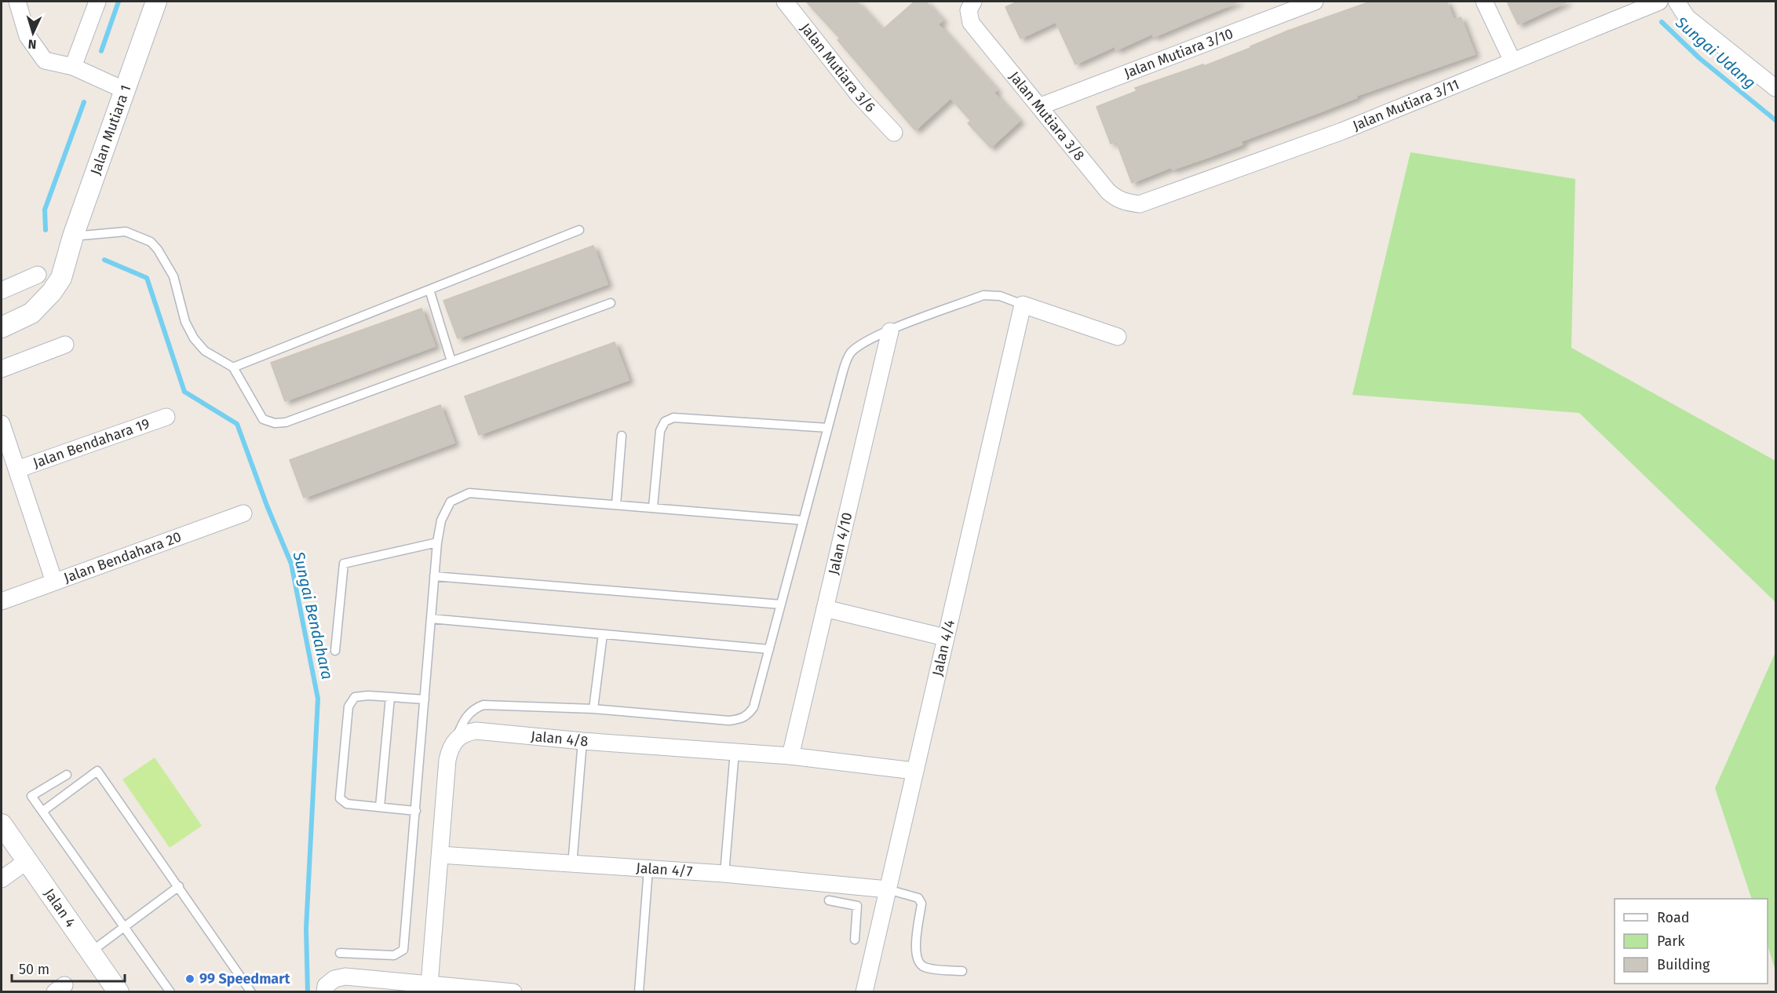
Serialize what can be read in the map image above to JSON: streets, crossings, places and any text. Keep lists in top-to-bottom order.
{
  "streets": {
    "street": [
      "Jalan Mutiara 3/10",
      "Jalan Mutiara 3/6",
      "Jalan Mutiara 3/11",
      "Jalan Mutiara 3/8",
      "Jalan Mutiara 1",
      "Jalan Bendahara 19",
      "Jalan 4/10",
      "Jalan Bendahara 20",
      "Jalan 4/4",
      "Jalan 4/8",
      "Jalan 4/7",
      "Jalan 4"
    ]
  },
  "crossings": [
    ["Jalan Mutiara 3/10", "Jalan Mutiara 3/8"],
    ["Jalan Mutiara 3/11", "Jalan Mutiara 3/8"],
    ["Jalan 4/10", "Jalan 4/8"],
    ["Jalan 4/4", "Jalan 4/8"],
    ["Jalan 4/4", "Jalan 4/7"]
  ],
  "water": ["Sungai Udang", "Sungai Bendahara"],
  "places": ["99 Speedmart"],
  "legend": ["Road", "Park", "Building"],
  "scale_bar": "50 m",
  "north": "bottom"
}
